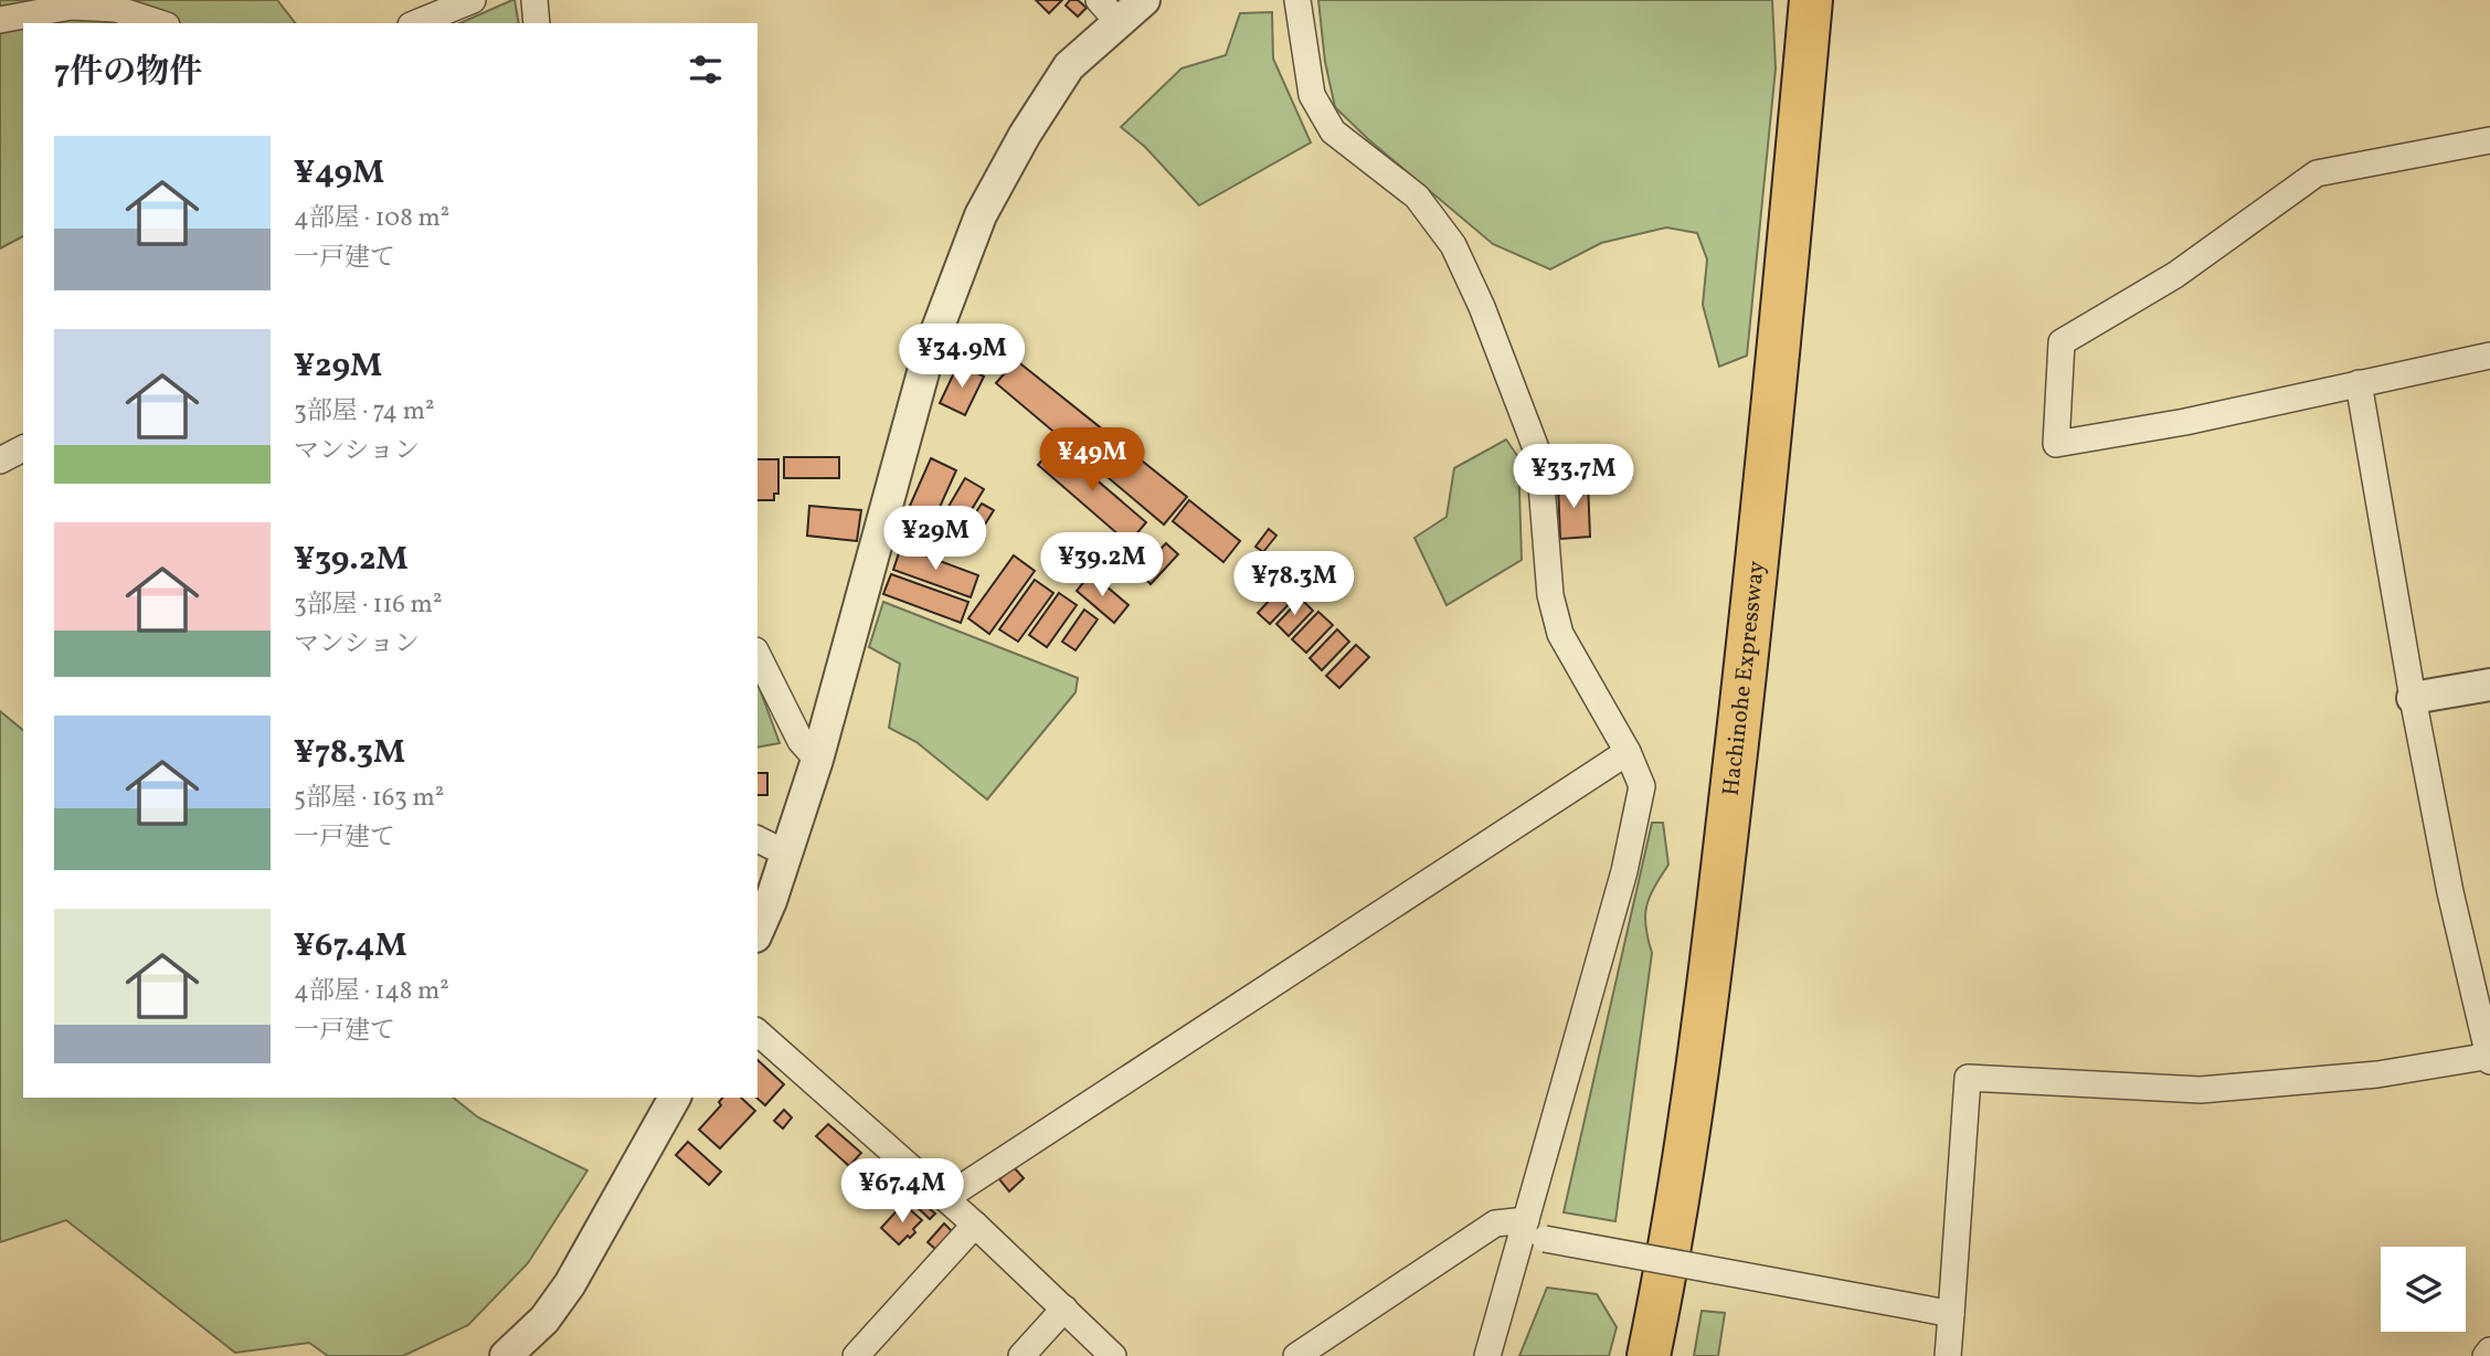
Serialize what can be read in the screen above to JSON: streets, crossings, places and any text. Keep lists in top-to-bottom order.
{
  "streets": {
    "highway": ["Hachinohe Expressway"]
  },
  "page": {
    "heading": "7件の物件",
    "list": [
      {
        "name": "¥49M",
        "note": "4部屋 · 108 m² · 一戸建て"
      },
      {
        "name": "¥29M",
        "note": "3部屋 · 74 m² · マンション"
      },
      {
        "name": "¥39.2M",
        "note": "3部屋 · 116 m² · マンション"
      },
      {
        "name": "¥78.3M",
        "note": "5部屋 · 163 m² · 一戸建て"
      },
      {
        "name": "¥67.4M",
        "note": "4部屋 · 148 m² · 一戸建て"
      }
    ],
    "price": [
      "¥34.9M",
      "¥49M",
      "¥33.7M",
      "¥29M",
      "¥39.2M",
      "¥78.3M",
      "¥67.4M"
    ]
  }
}
